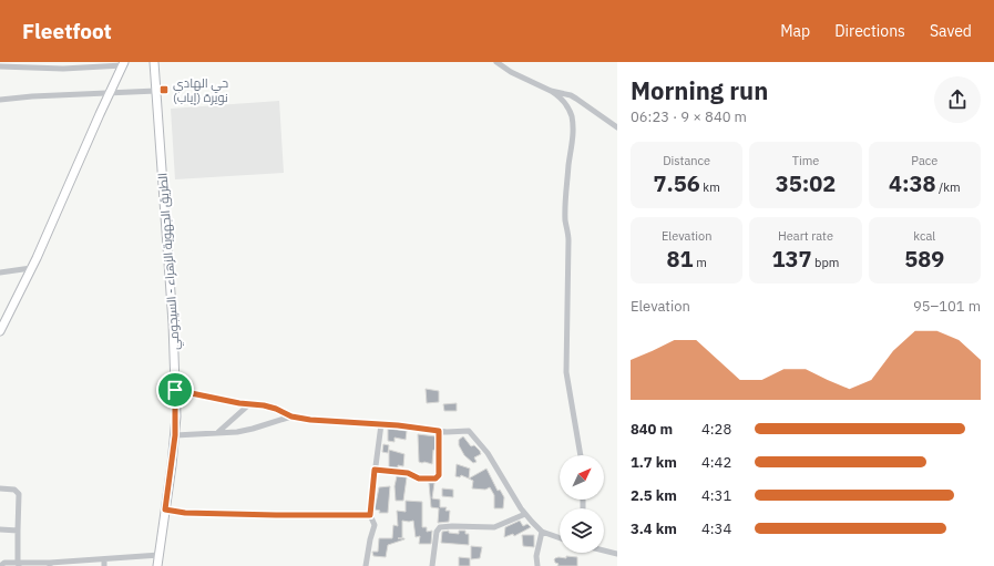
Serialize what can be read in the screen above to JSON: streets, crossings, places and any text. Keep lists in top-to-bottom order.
{
  "streets": {
    "main road": ["الطريق الجهوية الزهراء - السيجومي"]
  },
  "places": {
    "transit": ["حي الهادي نويرة (إياب)"]
  },
  "north": "top right",
  "page": {
    "header": "Fleetfoot",
    "nav": ["Map", "Directions", "Saved"],
    "heading": ["Morning run", "06:23 · 9 × 840 m"],
    "stats": [
      ["Distance", "7.56 km"],
      ["Time", "35:02"],
      ["Pace", "4:38 /km"],
      ["Elevation", "81 m"],
      ["Heart rate", "137 bpm"],
      ["kcal", "589"]
    ],
    "chart": ["Elevation", "95–101 m"],
    "list": [
      {
        "name": "840 m",
        "note": "4:28"
      },
      {
        "name": "1.7 km",
        "note": "4:42"
      },
      {
        "name": "2.5 km",
        "note": "4:31"
      },
      {
        "name": "3.4 km",
        "note": "4:34"
      }
    ]
  }
}
